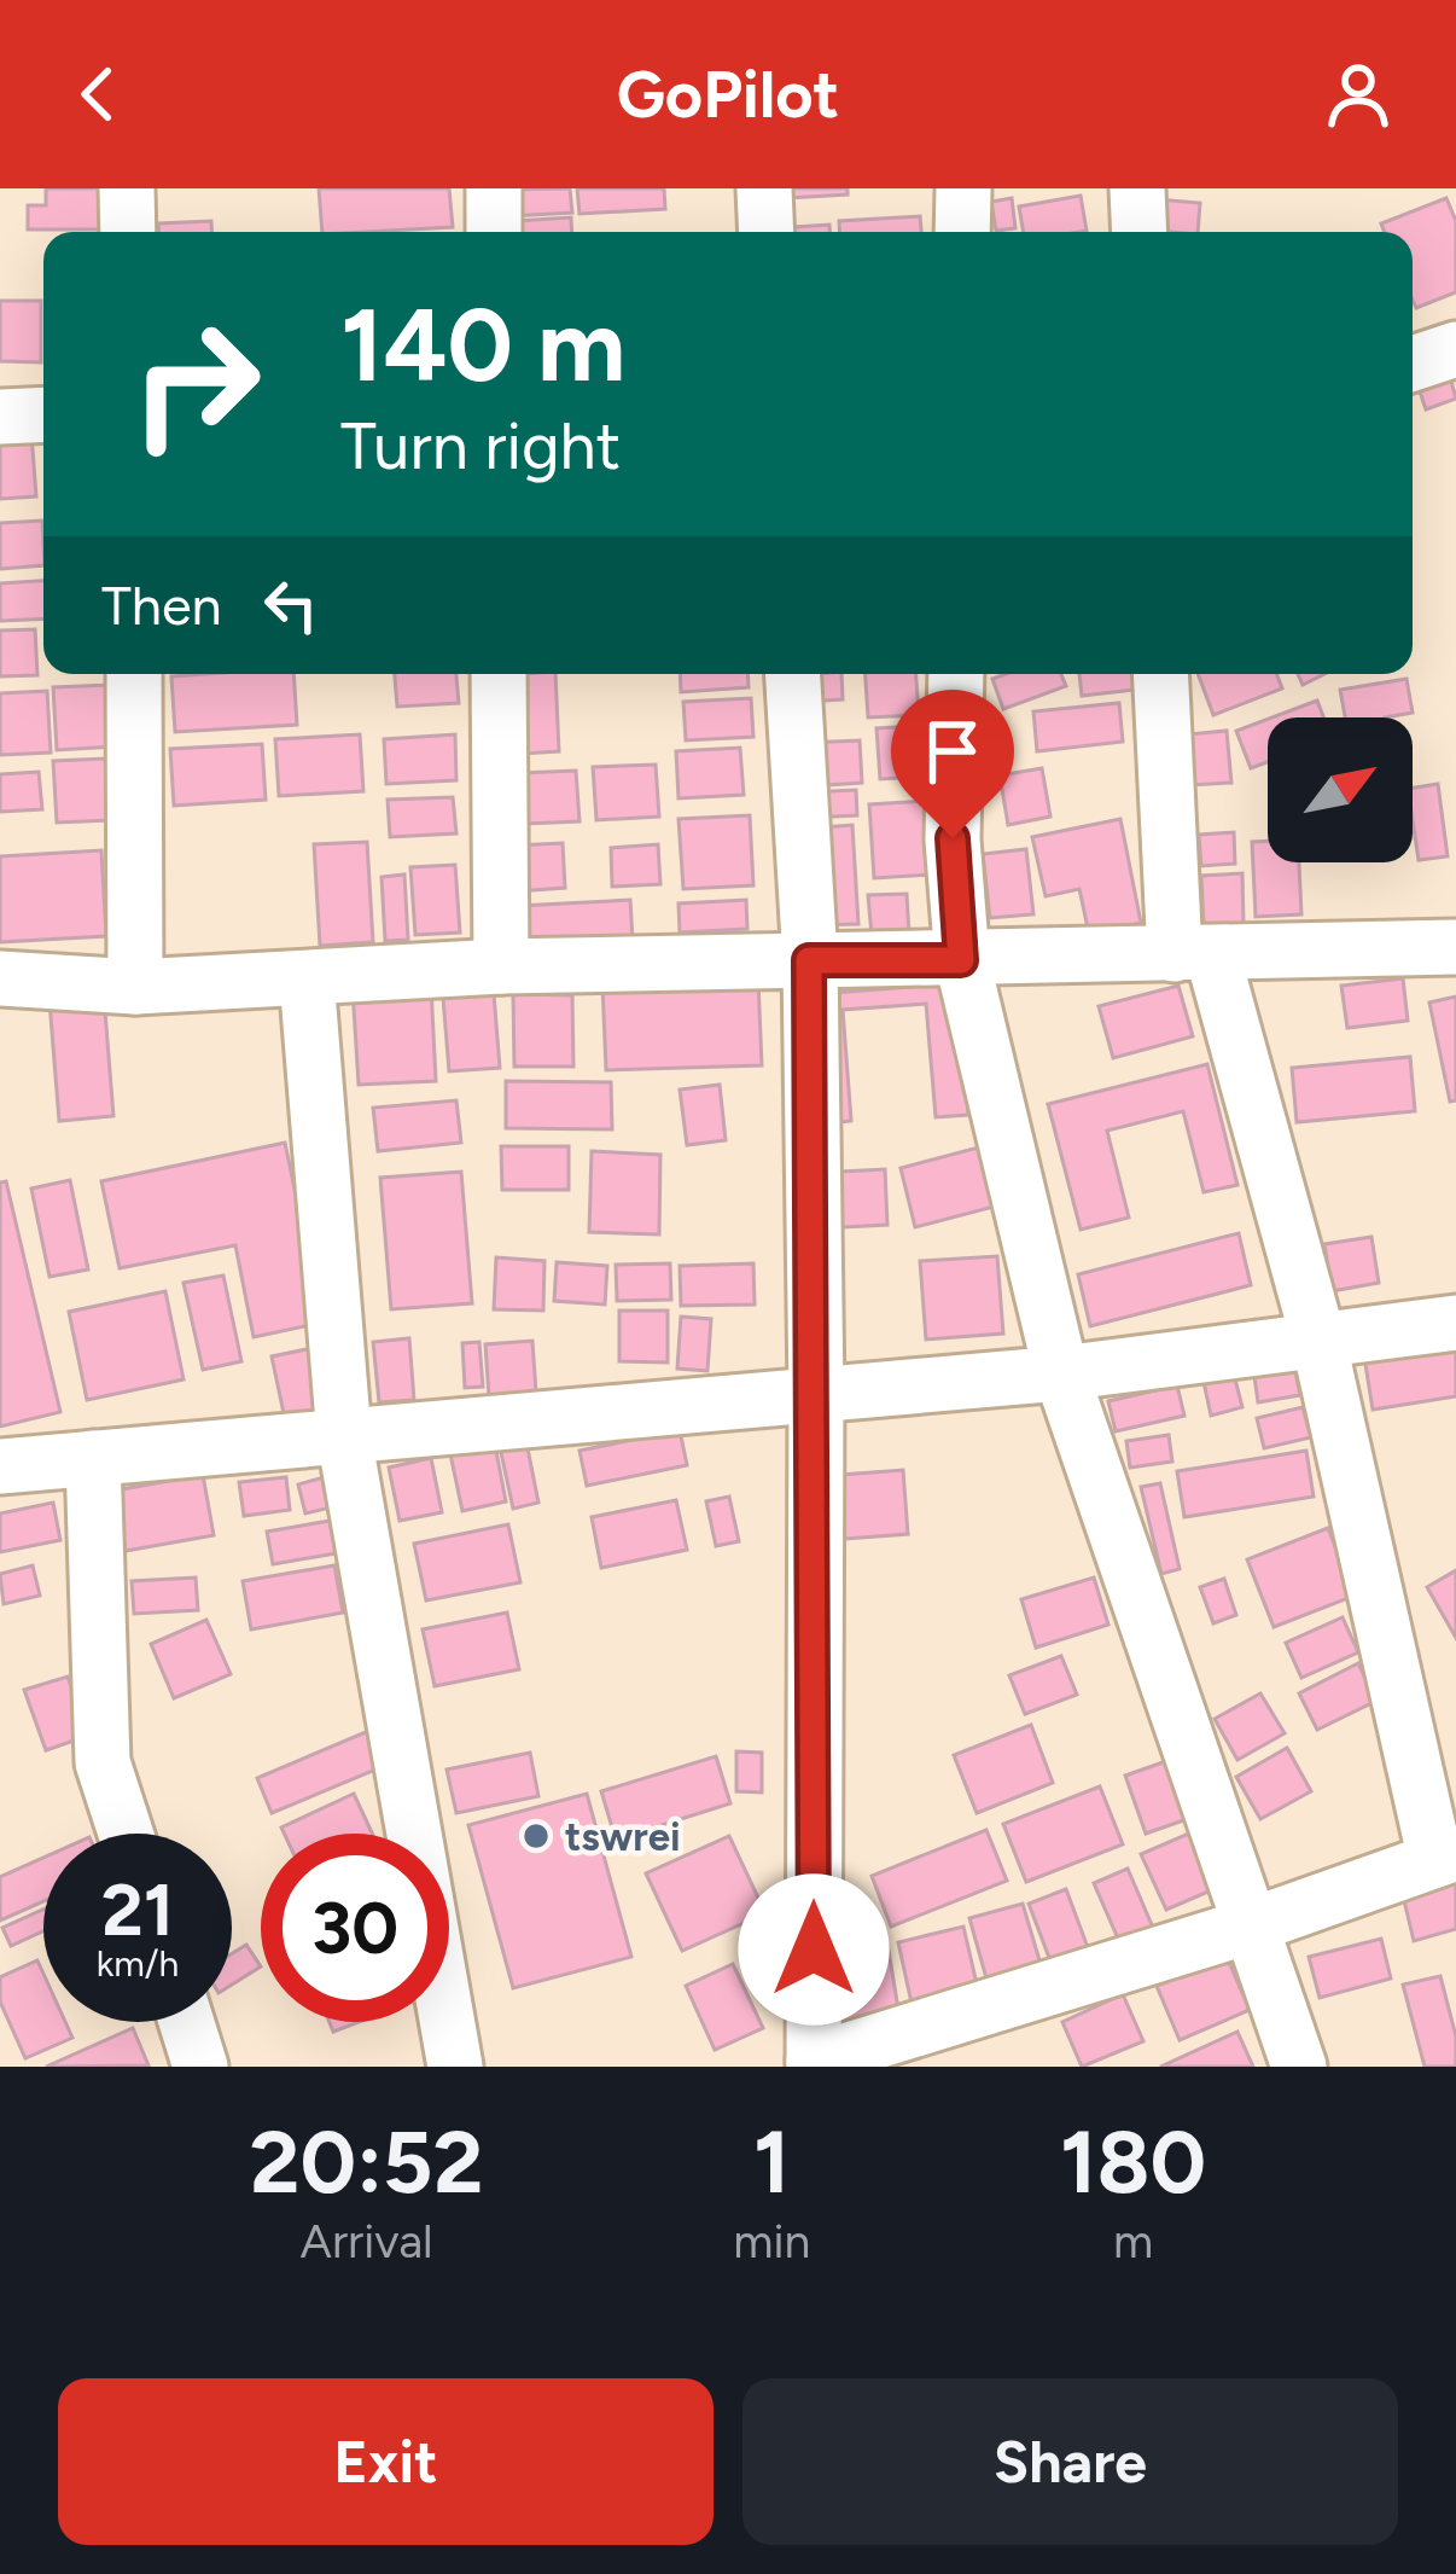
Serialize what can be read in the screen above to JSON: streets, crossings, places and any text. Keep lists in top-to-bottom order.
{
  "places": ["tswrei"],
  "north": "top right",
  "page": {
    "header": "GoPilot",
    "turn": ["140 m", "Turn right"],
    "then": "Then",
    "speed": "21 km/h",
    "limit": "30",
    "eta": [
      "20:52",
      "Arrival",
      "1",
      "min",
      "180",
      "m"
    ],
    "buttons": ["Exit", "Share"]
  }
}
